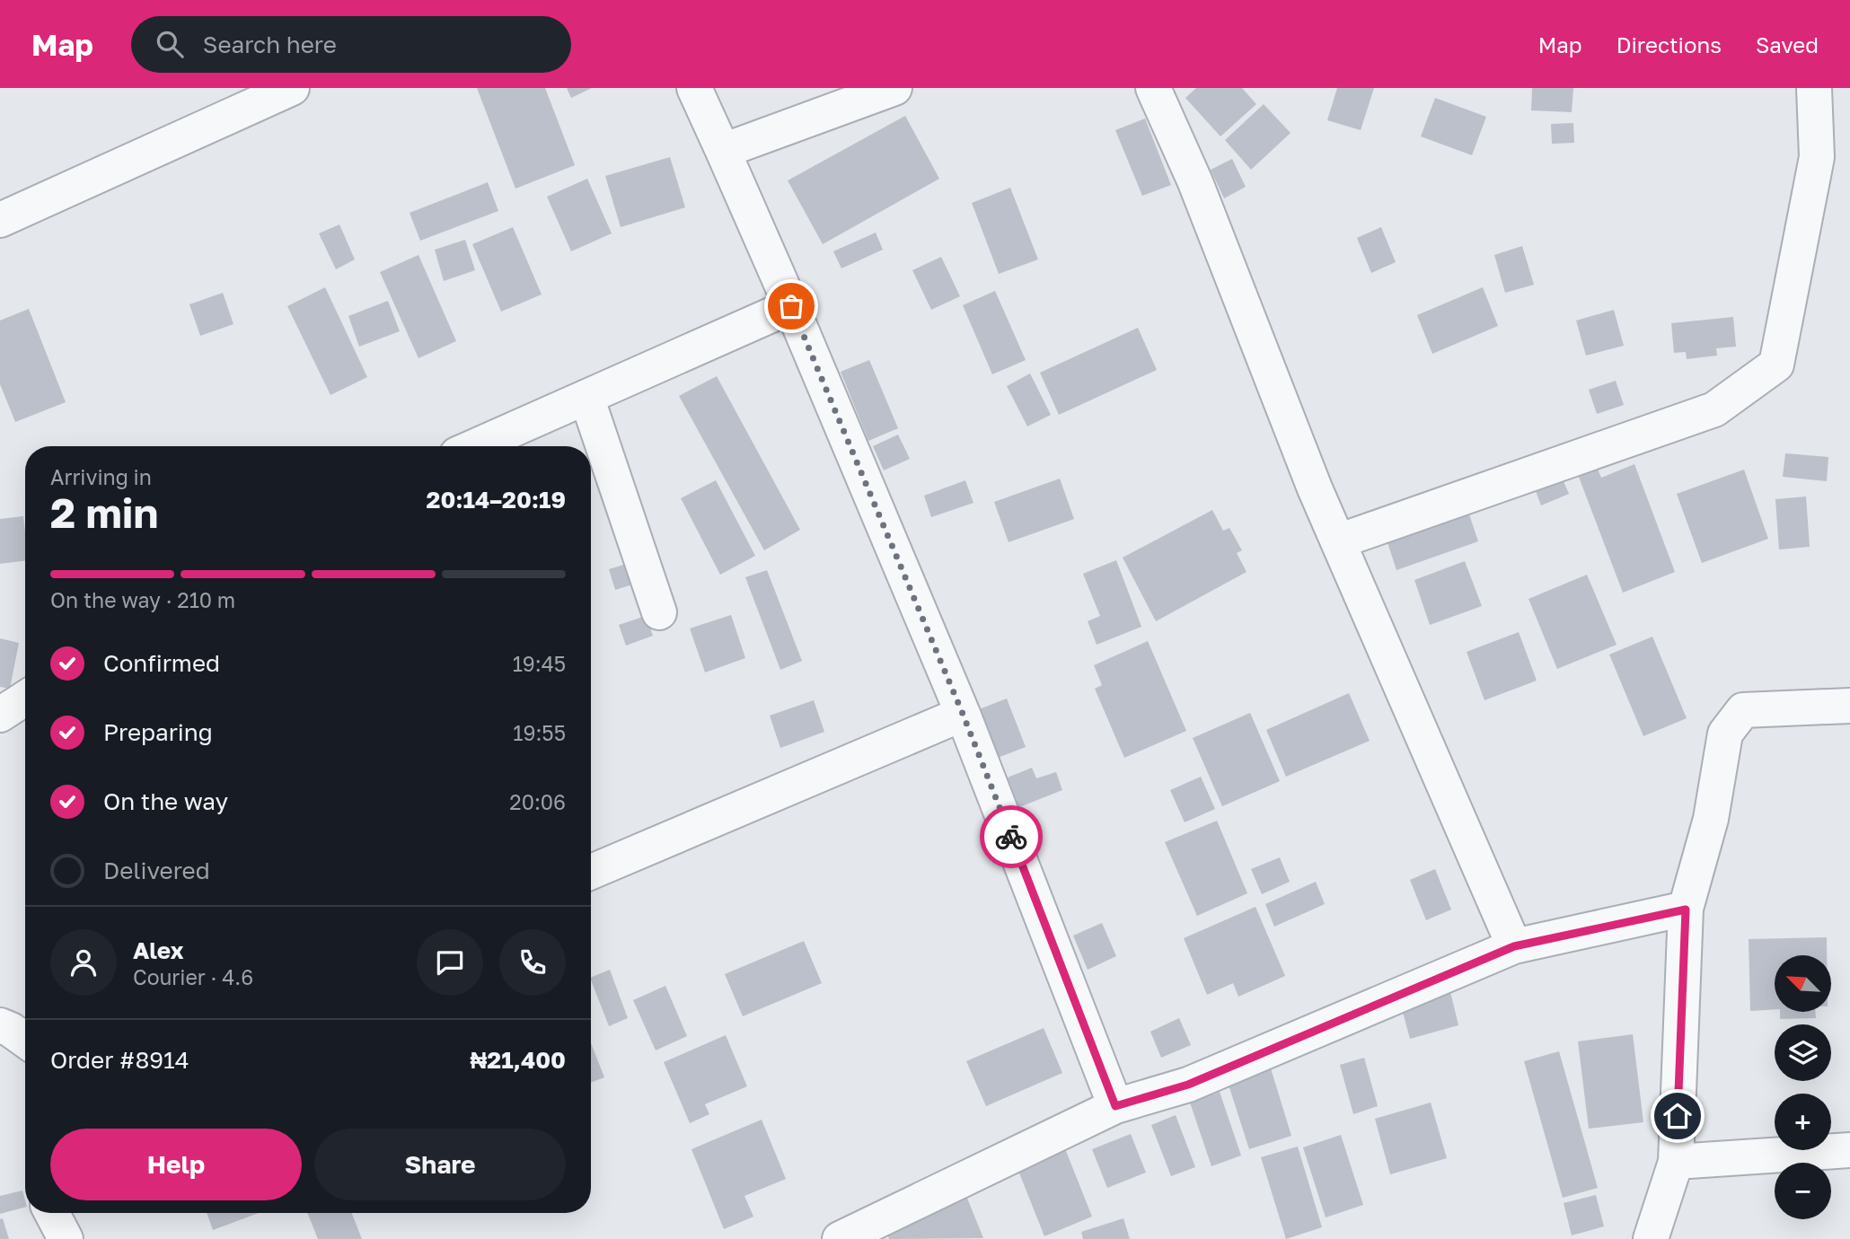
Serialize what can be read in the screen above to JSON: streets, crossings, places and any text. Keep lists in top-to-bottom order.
{
  "north": "top left",
  "page": {
    "header": "Map",
    "search": "Search here",
    "nav": ["Map", "Directions", "Saved"],
    "heading": ["2 min", "Arriving in", "20:14–20:19"],
    "panel": [
      "Alex",
      "Courier · 4.6",
      "Order #8914",
      "₦21,400"
    ],
    "bar": "On the way · 210 m",
    "list": [
      ["Confirmed", "19:45"],
      ["Preparing", "19:55"],
      ["On the way", "20:06"],
      "Delivered"
    ],
    "map_buttons": ["+", "−"],
    "buttons": ["Help", "Share"]
  }
}
